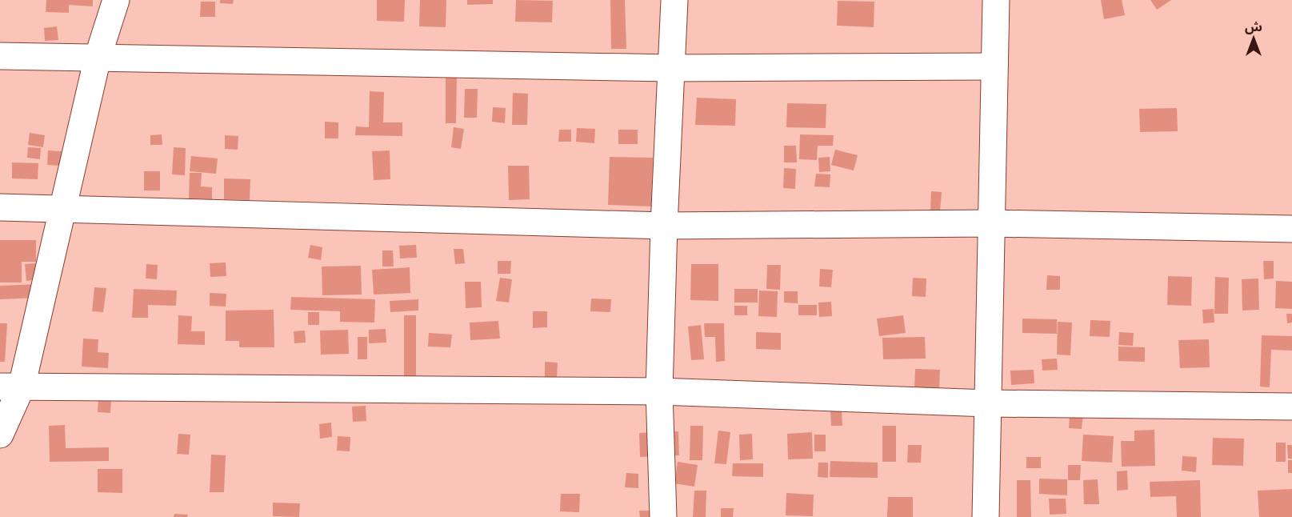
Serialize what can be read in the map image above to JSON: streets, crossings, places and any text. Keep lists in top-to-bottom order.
{
  "north": "top"
}
